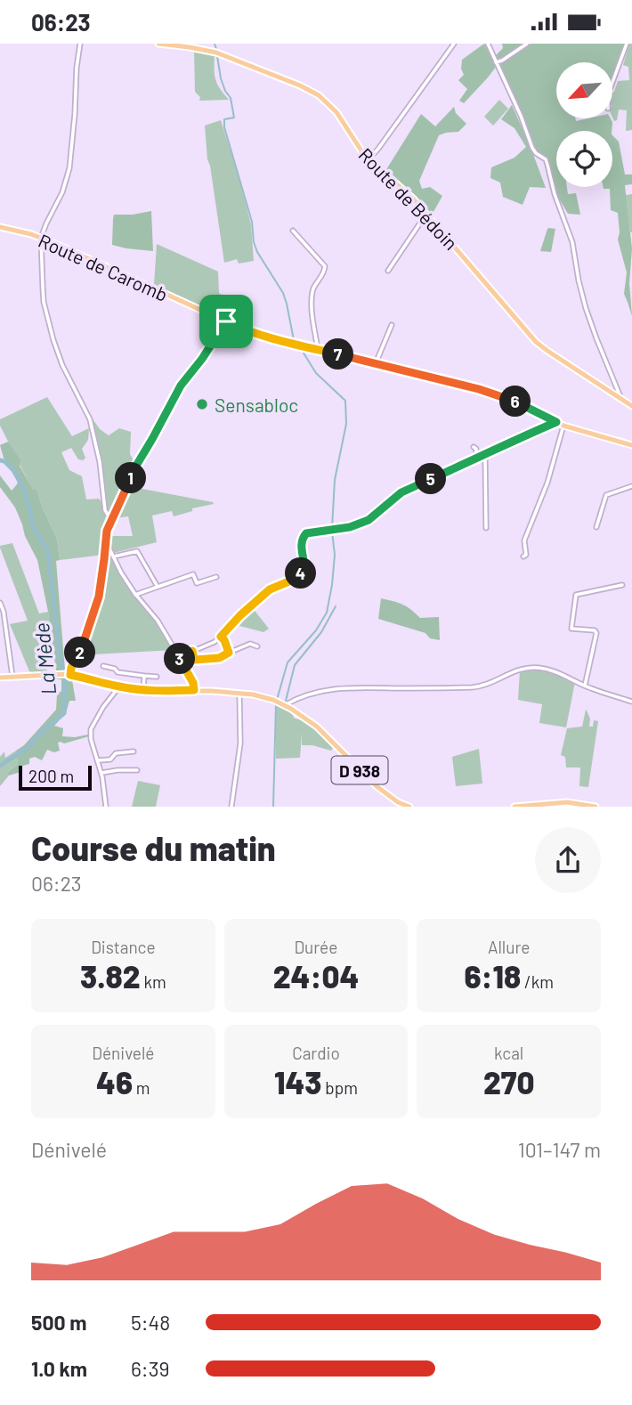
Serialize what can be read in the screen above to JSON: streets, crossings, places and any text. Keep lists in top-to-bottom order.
{
  "streets": {
    "main road": ["Route de Bédoin", "Route de Caromb", "D 938"]
  },
  "water": ["La Mède"],
  "places": ["Sensabloc"],
  "scale_bar": "200 m",
  "north": "bottom left",
  "page": {
    "status": "06:23",
    "pins": [
      "7",
      "6",
      "1",
      "5",
      "4",
      "2",
      "3"
    ],
    "scale": "200 m",
    "heading": ["Course du matin", "06:23"],
    "stats": [
      ["Distance", "3.82 km"],
      ["Durée", "24:04"],
      ["Allure", "6:18 /km"],
      ["Dénivelé", "46 m"],
      ["Cardio", "143 bpm"],
      ["kcal", "270"]
    ],
    "chart": ["Dénivelé", "101–147 m"],
    "list": [
      {
        "name": "500 m",
        "note": "5:48"
      },
      {
        "name": "1.0 km",
        "note": "6:39"
      }
    ]
  }
}
